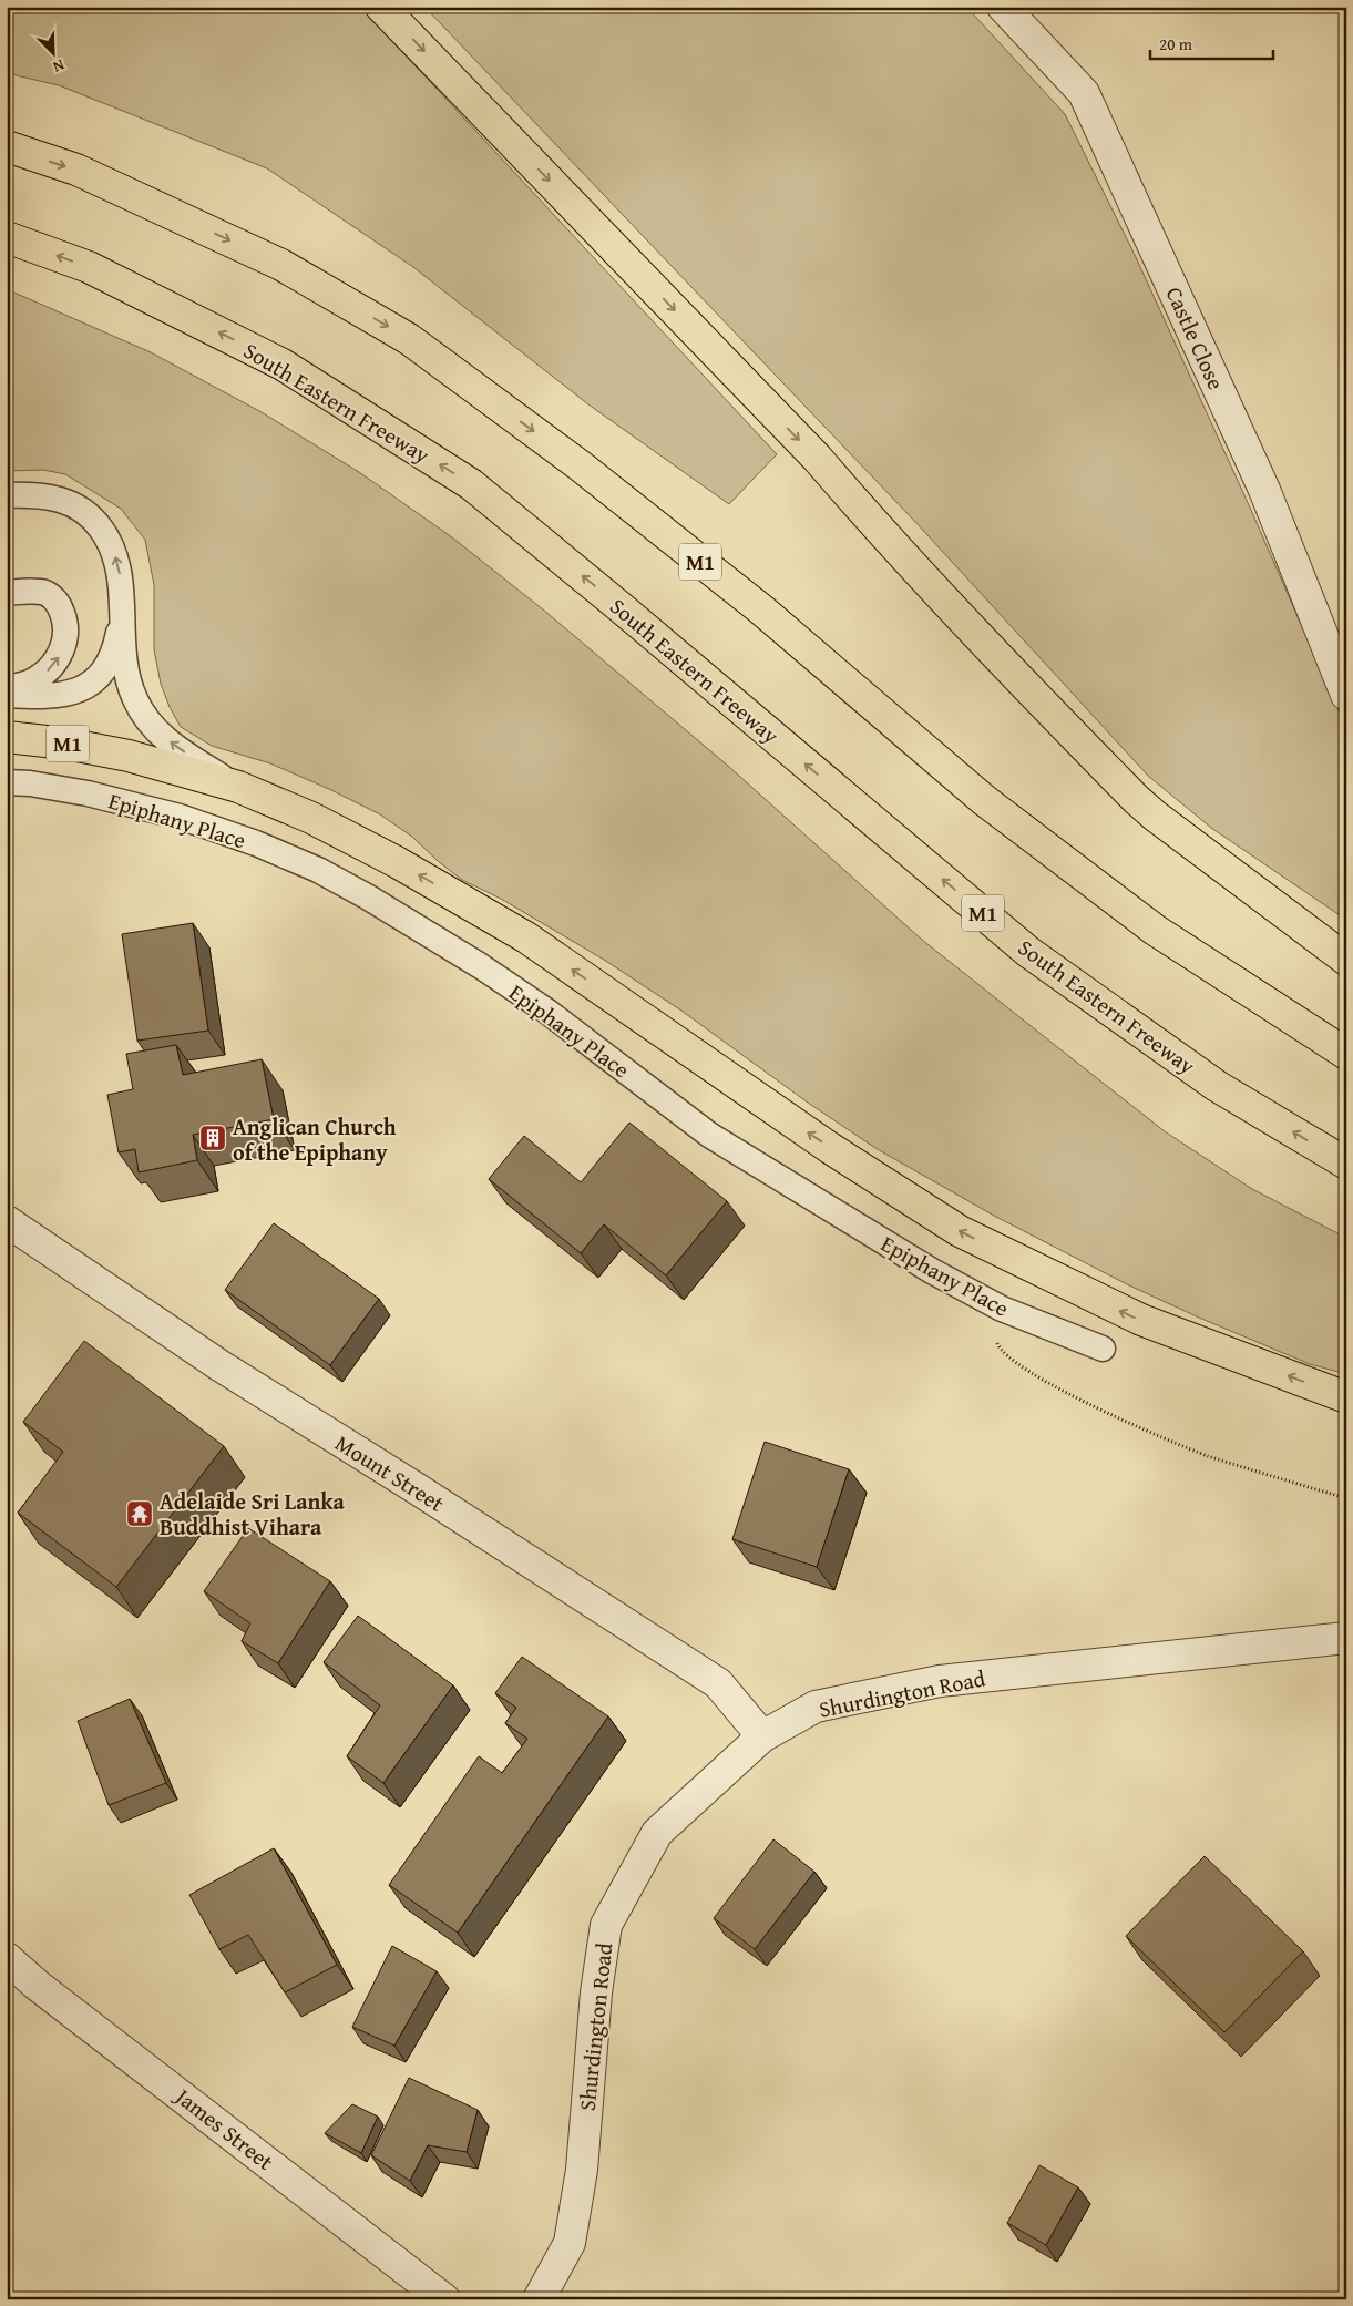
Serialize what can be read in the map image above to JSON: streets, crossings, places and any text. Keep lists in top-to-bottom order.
{
  "streets": {
    "highway": ["South Eastern Freeway", "M1"],
    "street": [
      "Castle Close",
      "Mount Street",
      "Shurdington Road",
      "James Street"
    ],
    "lane": ["Epiphany Place"]
  },
  "crossings": [
    ["Mount Street", "Shurdington Road"]
  ],
  "places": {
    "building": ["Anglican Church of the Epiphany"],
    "temple": ["Adelaide Sri Lanka Buddhist Vihara"]
  },
  "scale_bar": "20 m",
  "north": "bottom right"
}
